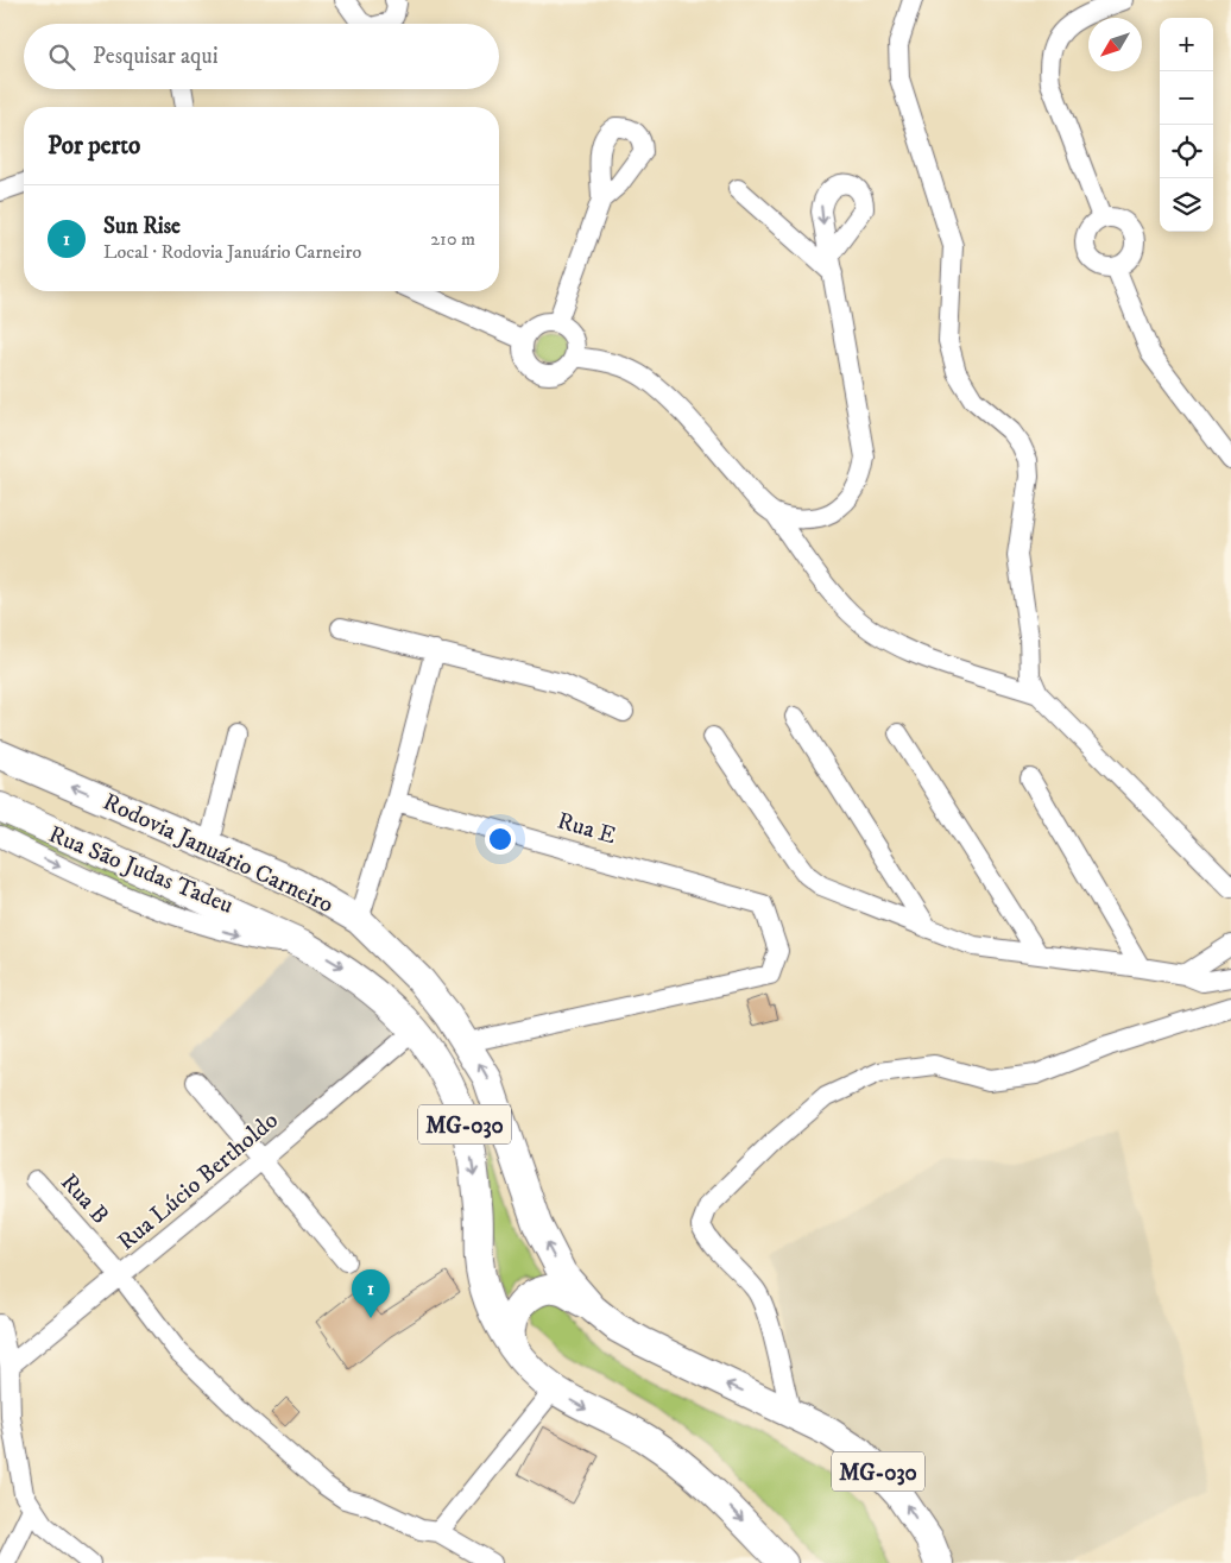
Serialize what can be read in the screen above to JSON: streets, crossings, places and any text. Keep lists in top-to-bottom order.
{
  "streets": {
    "highway": ["Rodovia Januário Carneiro", "MG-030"],
    "street": [
      "Rua E",
      "Rua São Judas Tadeu",
      "Rua Lúcio Bertholdo",
      "Rua B"
    ]
  },
  "crossings": [
    ["Rua E", "Rodovia Januário Carneiro"],
    ["Rodovia Januário Carneiro", "Rua São Judas Tadeu"],
    ["Rodovia Januário Carneiro", "Rua Lúcio Bertholdo"],
    ["Rua Lúcio Bertholdo", "Rua B"]
  ],
  "one_way": ["Rua São Judas Tadeu"],
  "north": "bottom left",
  "page": {
    "map_buttons": ["+", "−"],
    "search": "Pesquisar aqui",
    "heading": "Por perto",
    "list": [
      {
        "mark": "1",
        "name": "Sun Rise",
        "note": "Local · Rodovia Januário Carneiro",
        "value": "210 m"
      }
    ],
    "pins": "1"
  }
}
